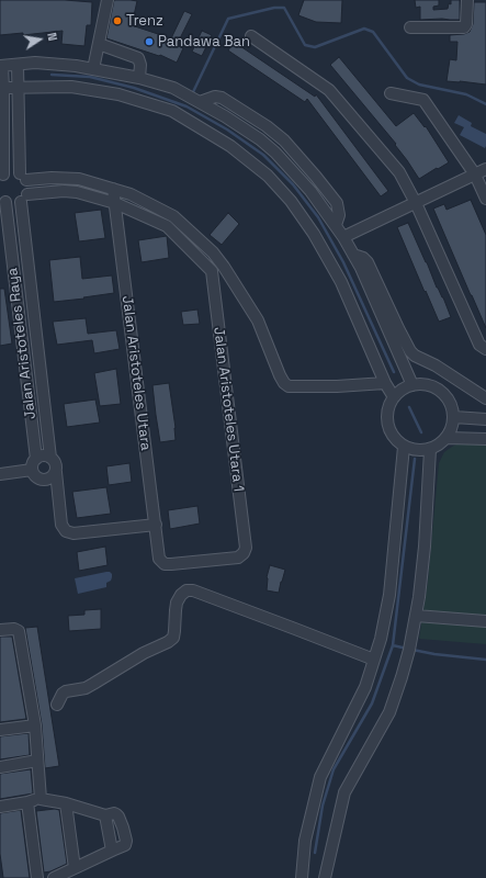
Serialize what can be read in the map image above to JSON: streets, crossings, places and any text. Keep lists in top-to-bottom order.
{
  "streets": {
    "street": ["Jalan Aristoteles Raya", "Jalan Aristoteles Utara", "Jalan Aristoteles Utara 1"]
  },
  "crossings": [
    ["Jalan Aristoteles Raya", "Jalan Aristoteles Utara"],
    ["Jalan Aristoteles Utara", "Jalan Aristoteles Utara 1"]
  ],
  "places": ["Trenz", "Pandawa Ban"],
  "north": "right"
}
